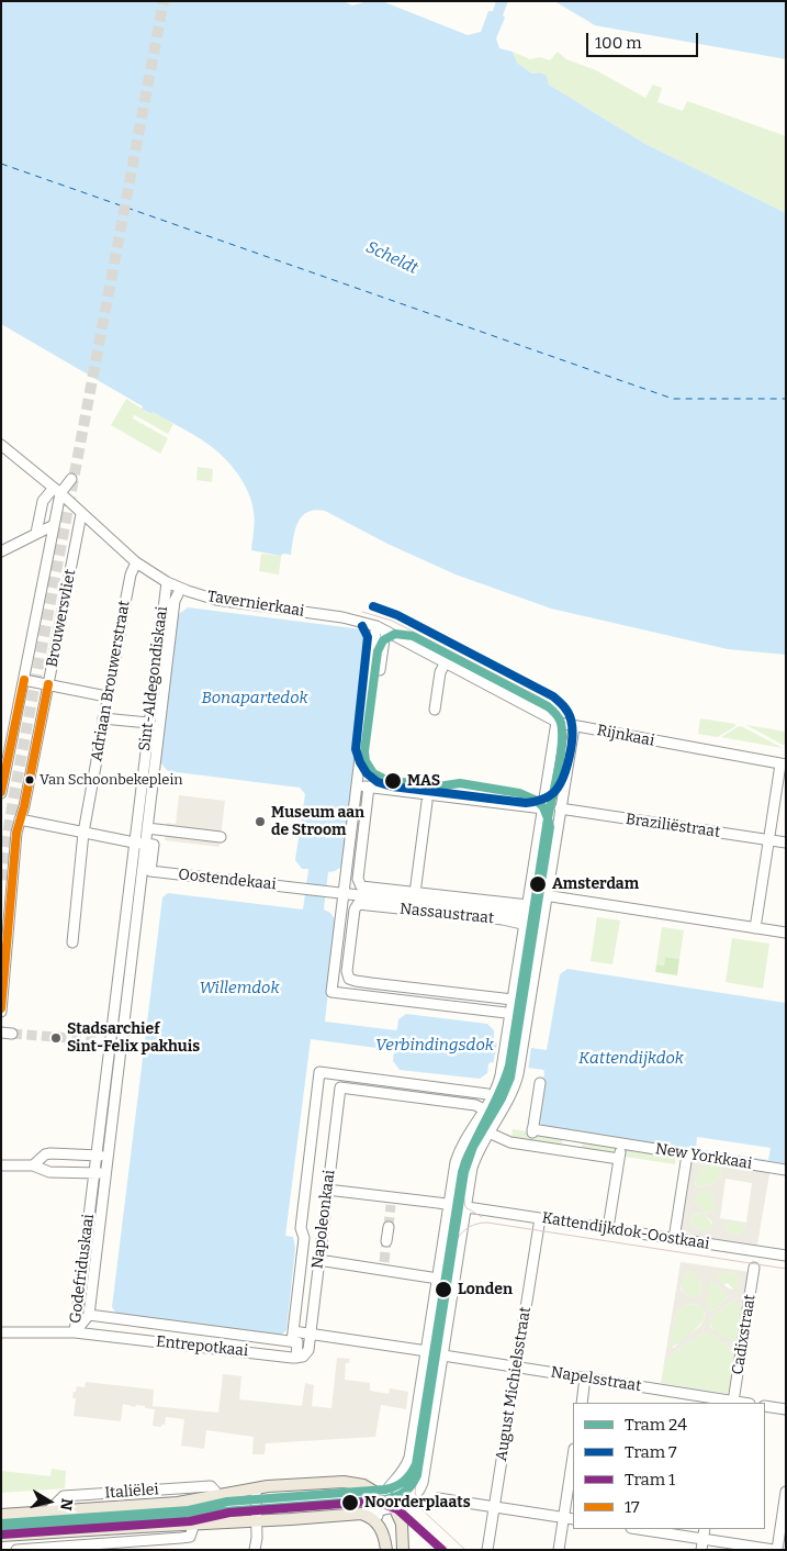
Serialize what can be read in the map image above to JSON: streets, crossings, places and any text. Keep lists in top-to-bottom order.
{
  "streets": {
    "main road": ["Italiëlei"],
    "street": [
      "Tavernierkaai",
      "Brouwersvliet",
      "Sint-Aldegondiskaai",
      "Adriaan Brouwerstraat",
      "Rijnkaai",
      "Braziliëstraat",
      "Oostendekaai",
      "Nassaustraat",
      "New Yorkkaai",
      "Napoleonkaai",
      "Kattendijkdok-Oostkaai",
      "Godefriduskaai",
      "Cadixstraat",
      "Entrepotkaai",
      "Napelsstraat",
      "August Michielsstraat"
    ]
  },
  "crossings": [
    ["Tavernierkaai", "Brouwersvliet"],
    ["Tavernierkaai", "Sint-Aldegondiskaai"],
    ["Tavernierkaai", "Adriaan Brouwerstraat"],
    ["Tavernierkaai", "Rijnkaai"],
    ["Sint-Aldegondiskaai", "Oostendekaai"],
    ["Sint-Aldegondiskaai", "Godefriduskaai"],
    ["Oostendekaai", "Nassaustraat"],
    ["Oostendekaai", "Godefriduskaai"],
    ["Napoleonkaai", "Kattendijkdok-Oostkaai"],
    ["Napoleonkaai", "Entrepotkaai"],
    ["Kattendijkdok-Oostkaai", "August Michielsstraat"],
    ["Godefriduskaai", "Entrepotkaai"],
    ["Cadixstraat", "Napelsstraat"],
    ["Napelsstraat", "August Michielsstraat"]
  ],
  "water": [
    "Scheldt",
    "Bonapartedok",
    "Willemdok",
    "Verbindingsdok",
    "Kattendijkdok"
  ],
  "places": [
    "Van Schoonbekeplein",
    "MAS",
    "Museum aan de Stroom",
    "Amsterdam",
    "Stadsarchief Sint-Felix pakhuis",
    "Londen",
    "Noorderplaats"
  ],
  "lines": [
    "tram line 7",
    "tram line 24",
    "transit line 17",
    "tram line 1"
  ],
  "legend": [
    "Tram 24",
    "Tram 7",
    "Tram 1",
    "17"
  ],
  "scale_bar": "100 m",
  "north": "right"
}
